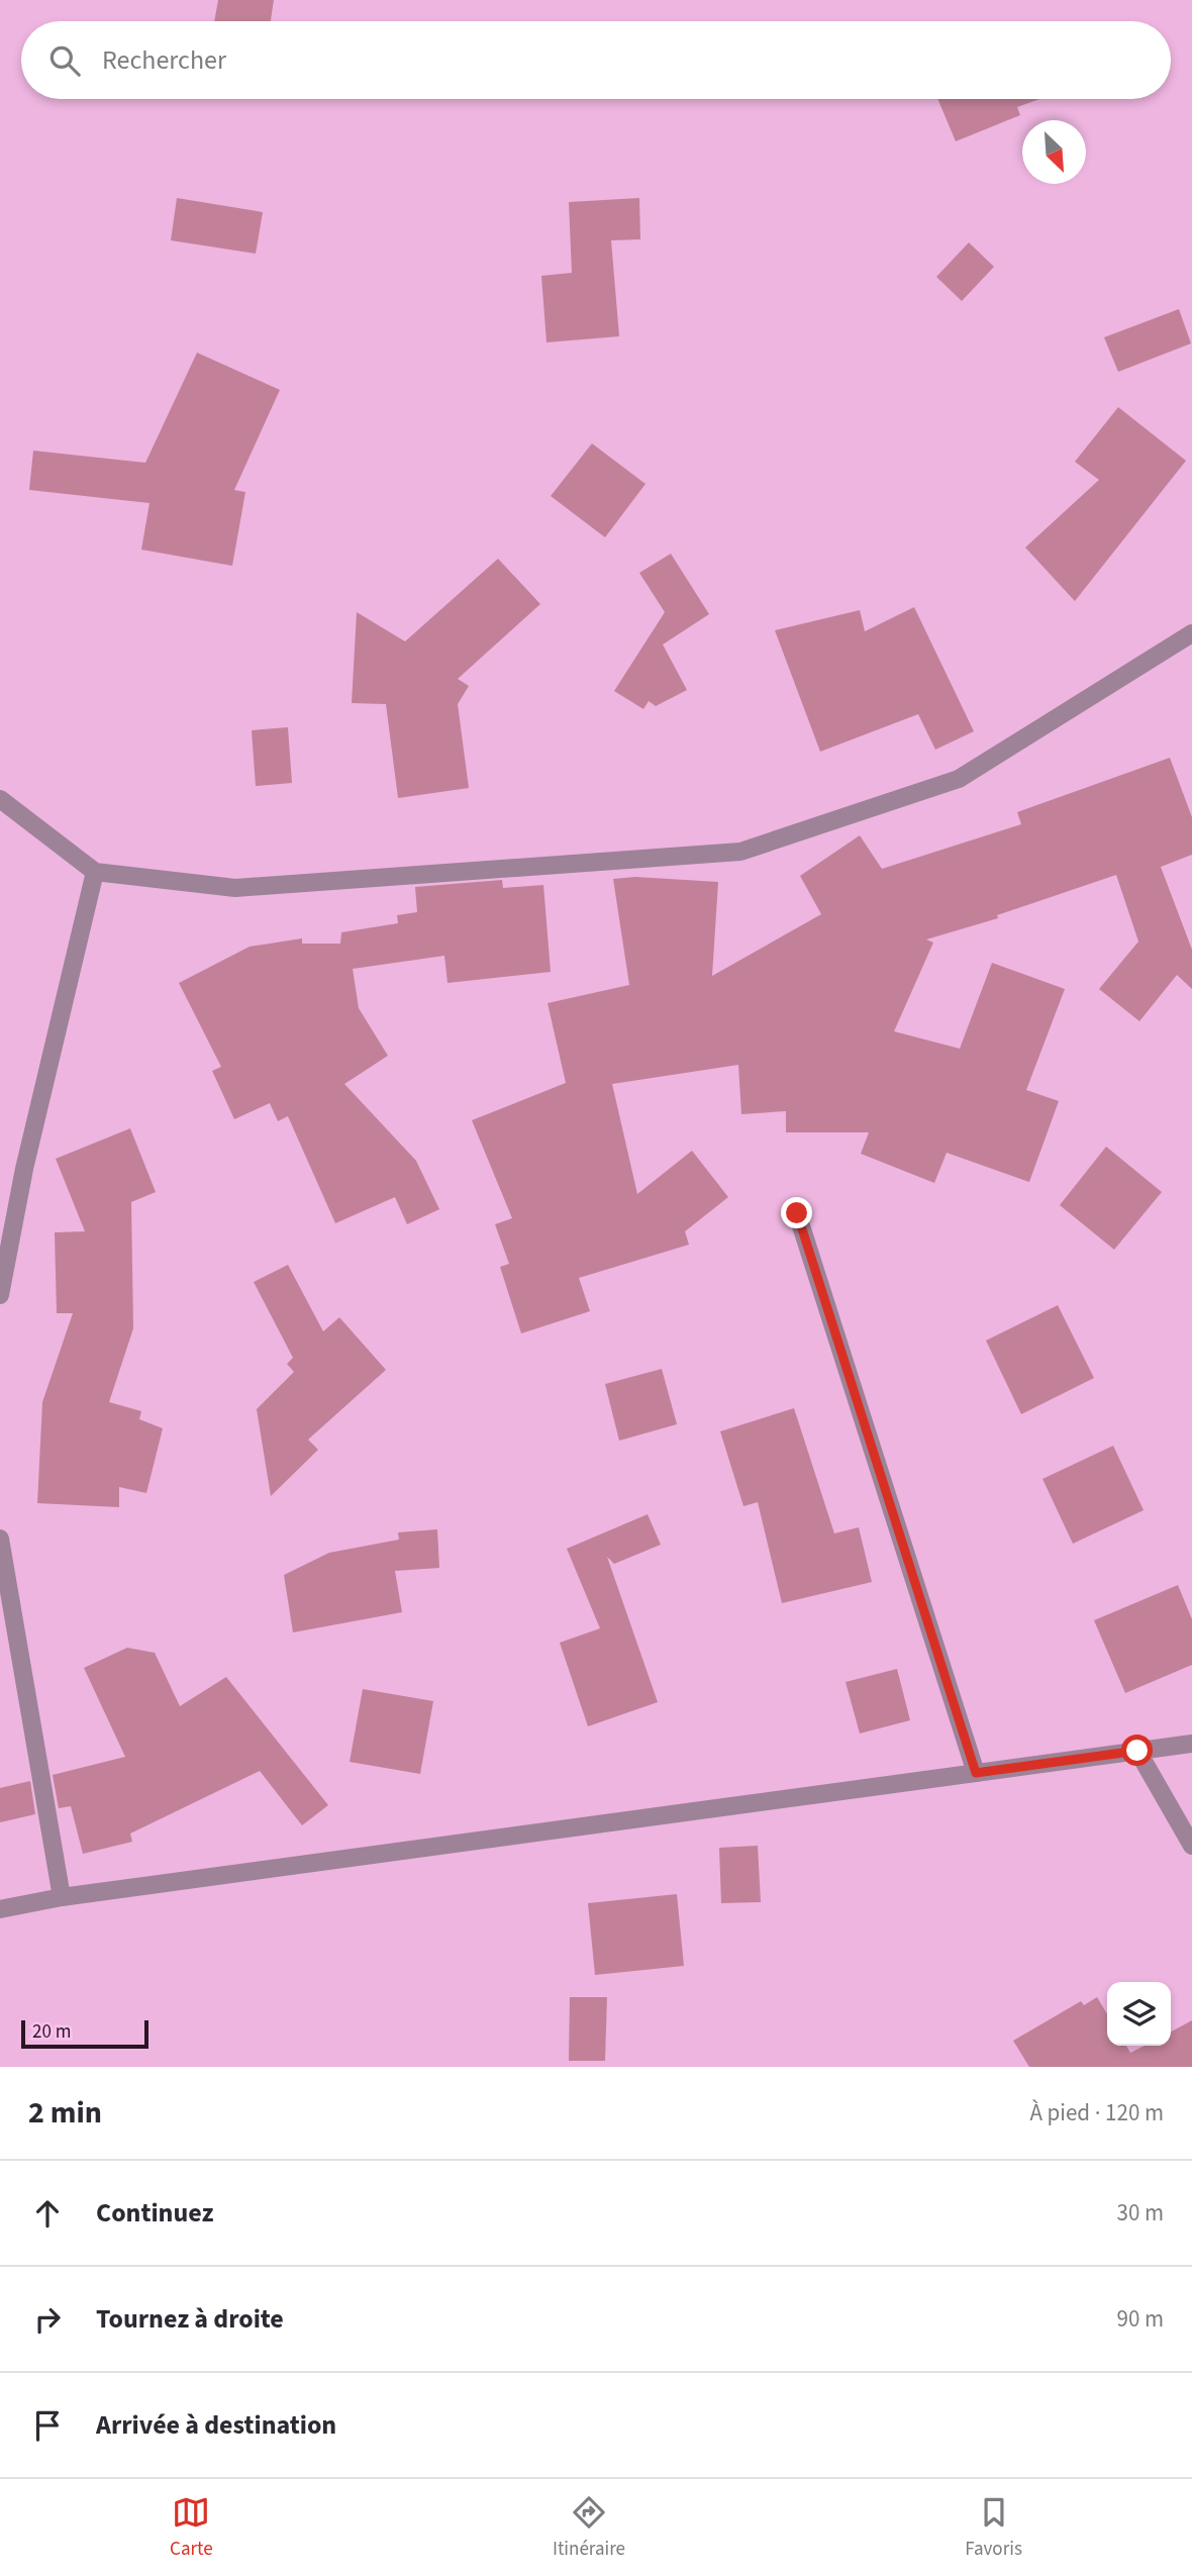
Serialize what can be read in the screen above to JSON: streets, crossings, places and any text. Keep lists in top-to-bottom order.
{
  "scale_bar": "20 m",
  "north": "bottom right",
  "page": {
    "search": "Rechercher",
    "scale": "20 m",
    "heading": ["2 min", "À pied · 120 m"],
    "list": [
      ["Continuez", "30 m"],
      ["Tournez à droite", "90 m"],
      "Arrivée à destination"
    ],
    "nav": ["Carte", "Itinéraire", "Favoris"]
  }
}
